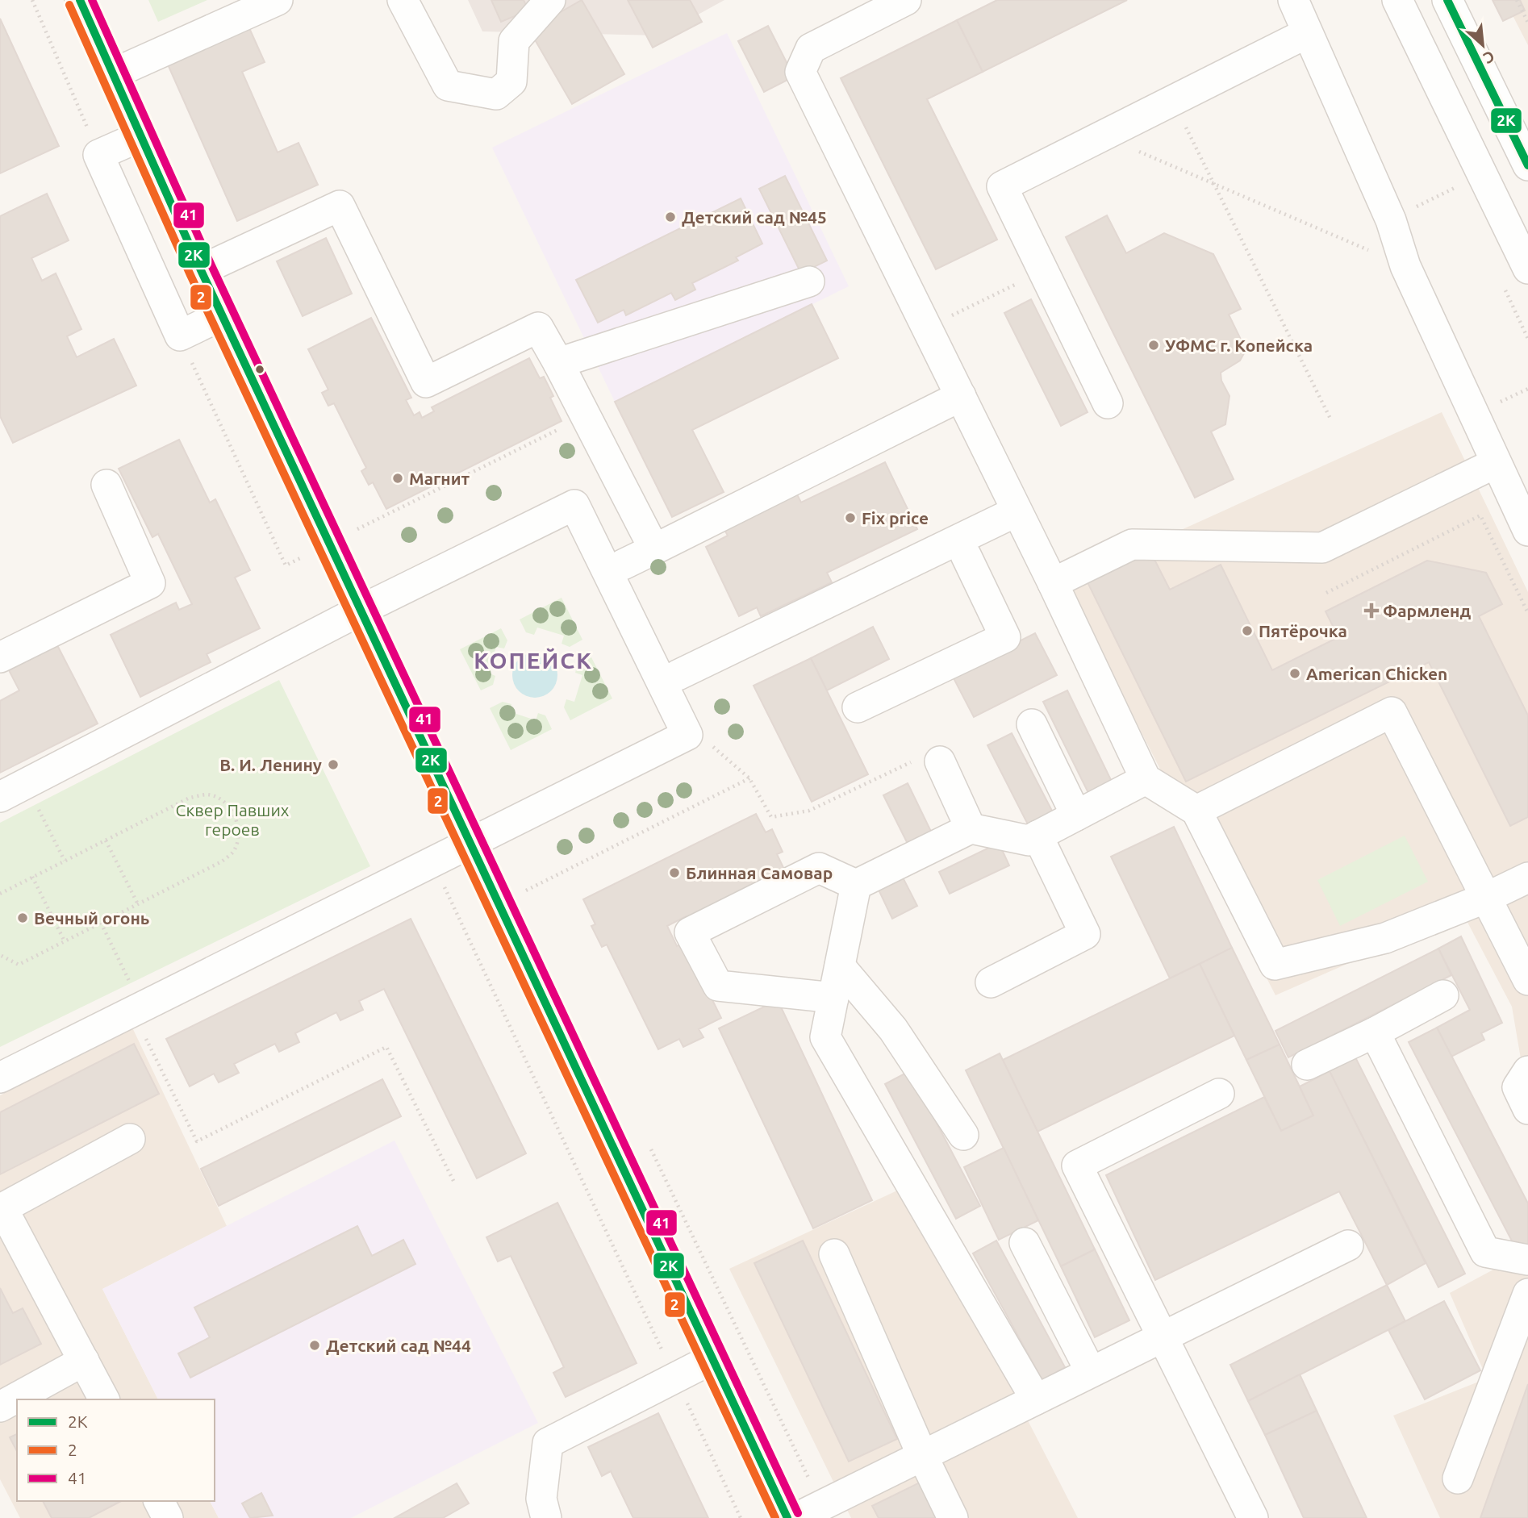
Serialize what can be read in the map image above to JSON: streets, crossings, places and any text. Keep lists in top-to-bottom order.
{
  "districts": ["КОПЕЙСК"],
  "parks": ["Сквер Павших героев"],
  "places": {
    "other": [
      "Детский сад №45",
      "УФМС г. Копейска",
      "Магнит",
      "Fix price",
      "Пятёрочка",
      "American Chicken",
      "В. И. Ленину",
      "Блинная Самовар",
      "Вечный огонь",
      "Детский сад №44"
    ],
    "health": ["Фармленд"]
  },
  "lines": ["transit line 2К", "transit line 41", "transit line 2"],
  "legend": ["2К", "2", "41"],
  "north": "bottom right"
}
